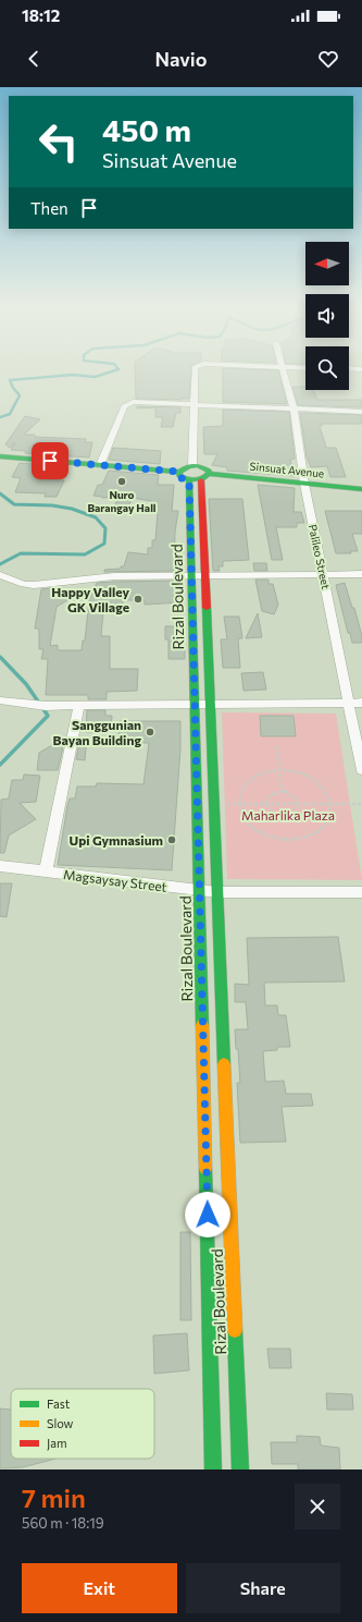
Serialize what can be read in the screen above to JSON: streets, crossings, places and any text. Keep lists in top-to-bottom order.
{
  "streets": {
    "main road": ["Sinsuat Avenue", "Rizal Boulevard"],
    "street": ["Palileo Street", "Magsaysay Street"]
  },
  "crossings": [
    ["Sinsuat Avenue", "Palileo Street"],
    ["Sinsuat Avenue", "Rizal Boulevard"],
    ["Rizal Boulevard", "Magsaysay Street"]
  ],
  "parks": ["Maharlika Plaza"],
  "places": [
    "Nuro Barangay Hall",
    "Happy Valley GK Village",
    "Sanggunian Bayan Building",
    "Upi Gymnasium"
  ],
  "legend": ["Fast", "Slow", "Jam"],
  "north": "left",
  "page": {
    "status": "18:12",
    "header": "Navio",
    "turn": ["450 m", "Sinsuat Avenue"],
    "then": "Then",
    "heading": ["7 min", "560 m · 18:19"],
    "buttons": ["Exit", "Share"]
  }
}
